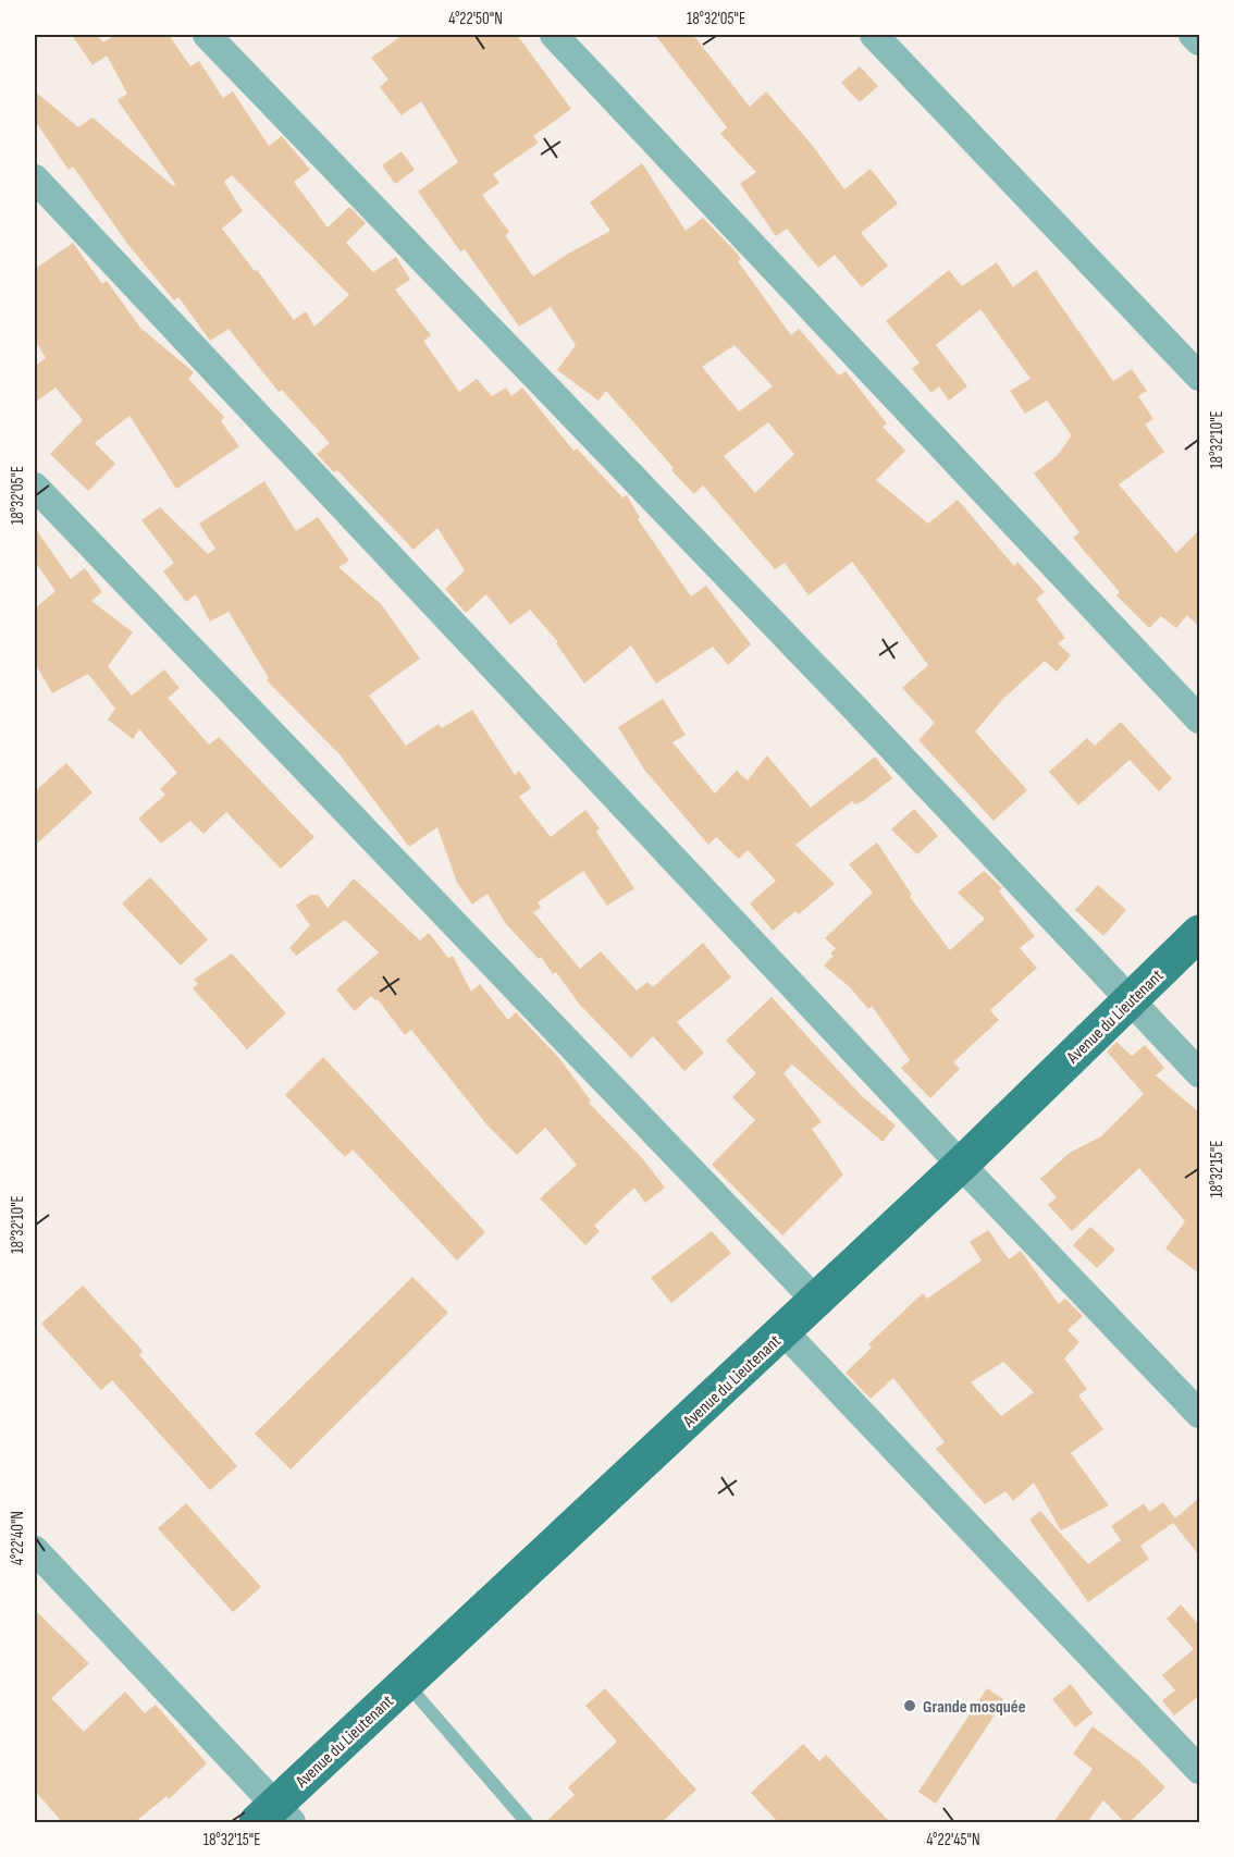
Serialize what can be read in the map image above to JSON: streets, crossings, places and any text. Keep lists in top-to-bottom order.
{
  "streets": {
    "main road": ["Avenue du Lieutenant"]
  },
  "places": ["Grande mosquée"],
  "coordinates": [
    "4°22'50\"N",
    "18°32'05\"E",
    "18°32'10\"E",
    "18°32'15\"E",
    "4°22'40\"N",
    "4°22'45\"N"
  ]
}
